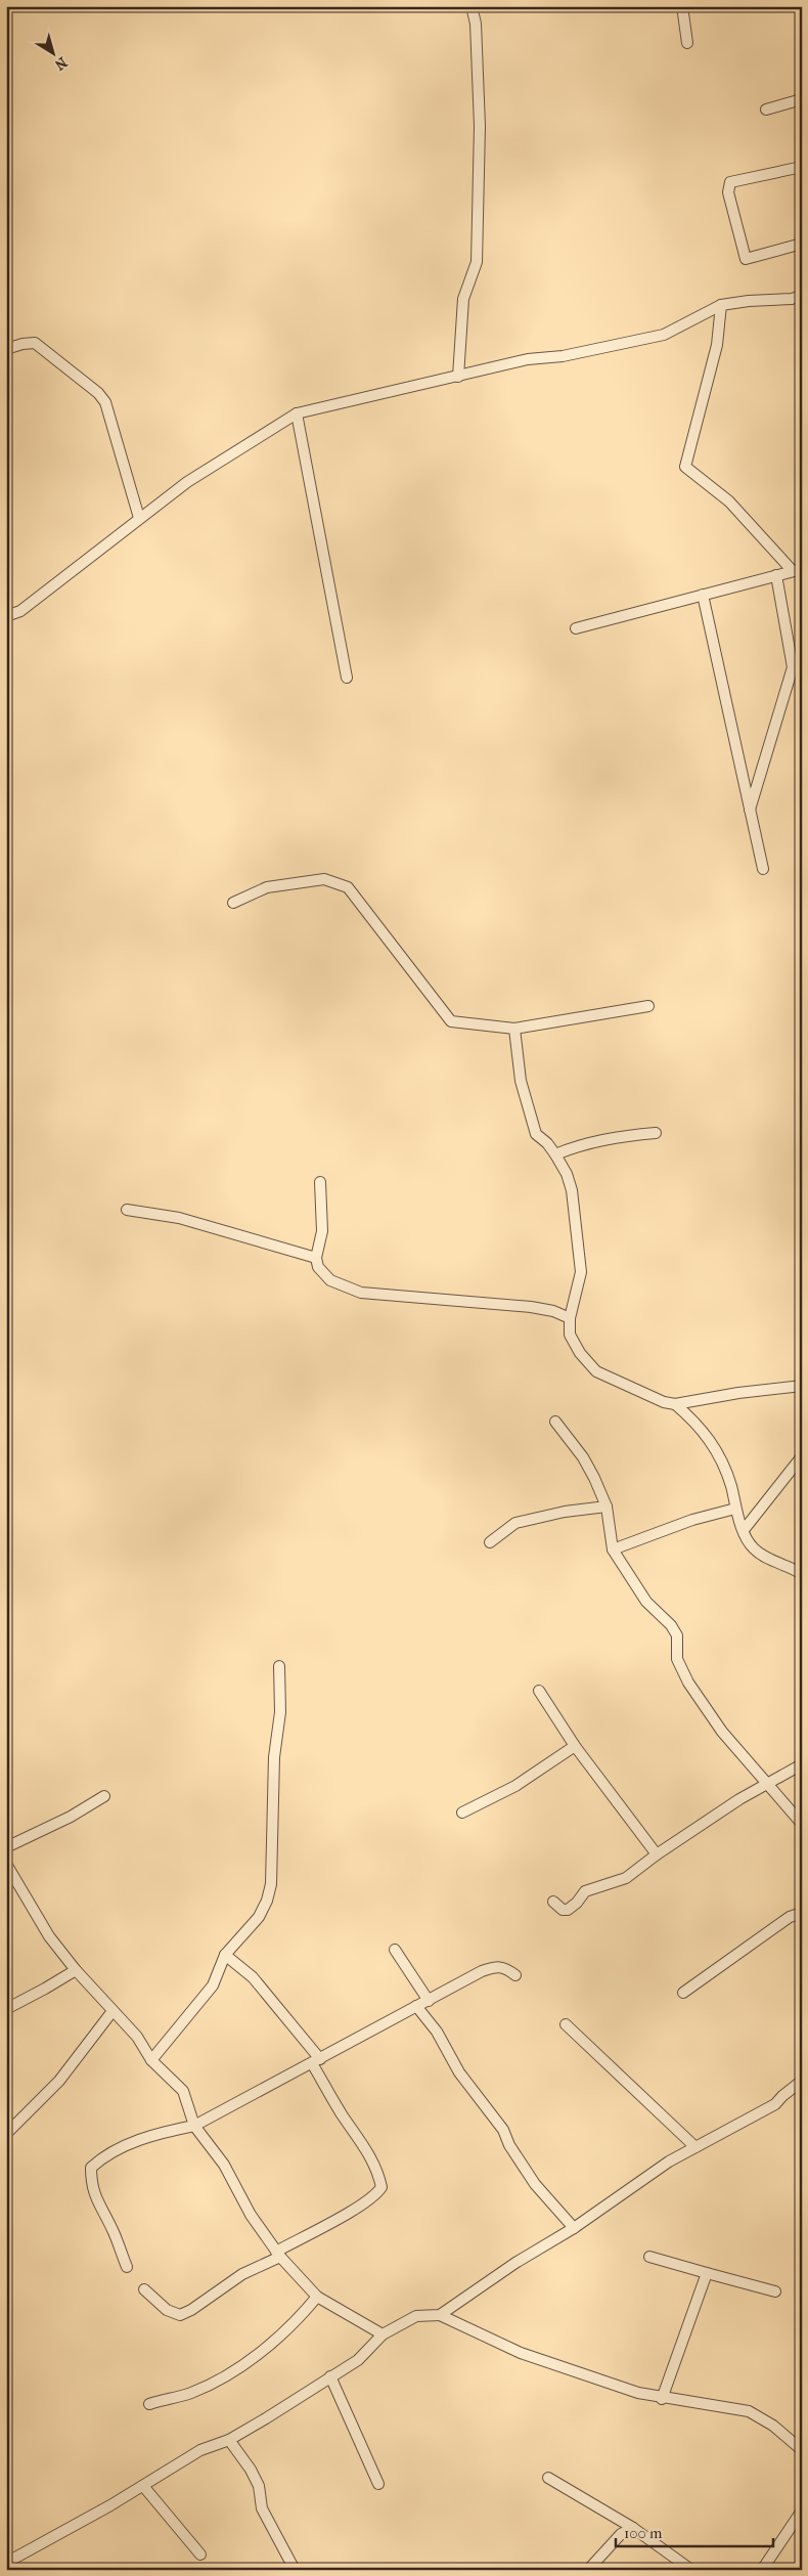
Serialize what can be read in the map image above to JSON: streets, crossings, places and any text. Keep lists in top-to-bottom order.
{
  "scale_bar": "100 m",
  "north": "bottom right"
}
